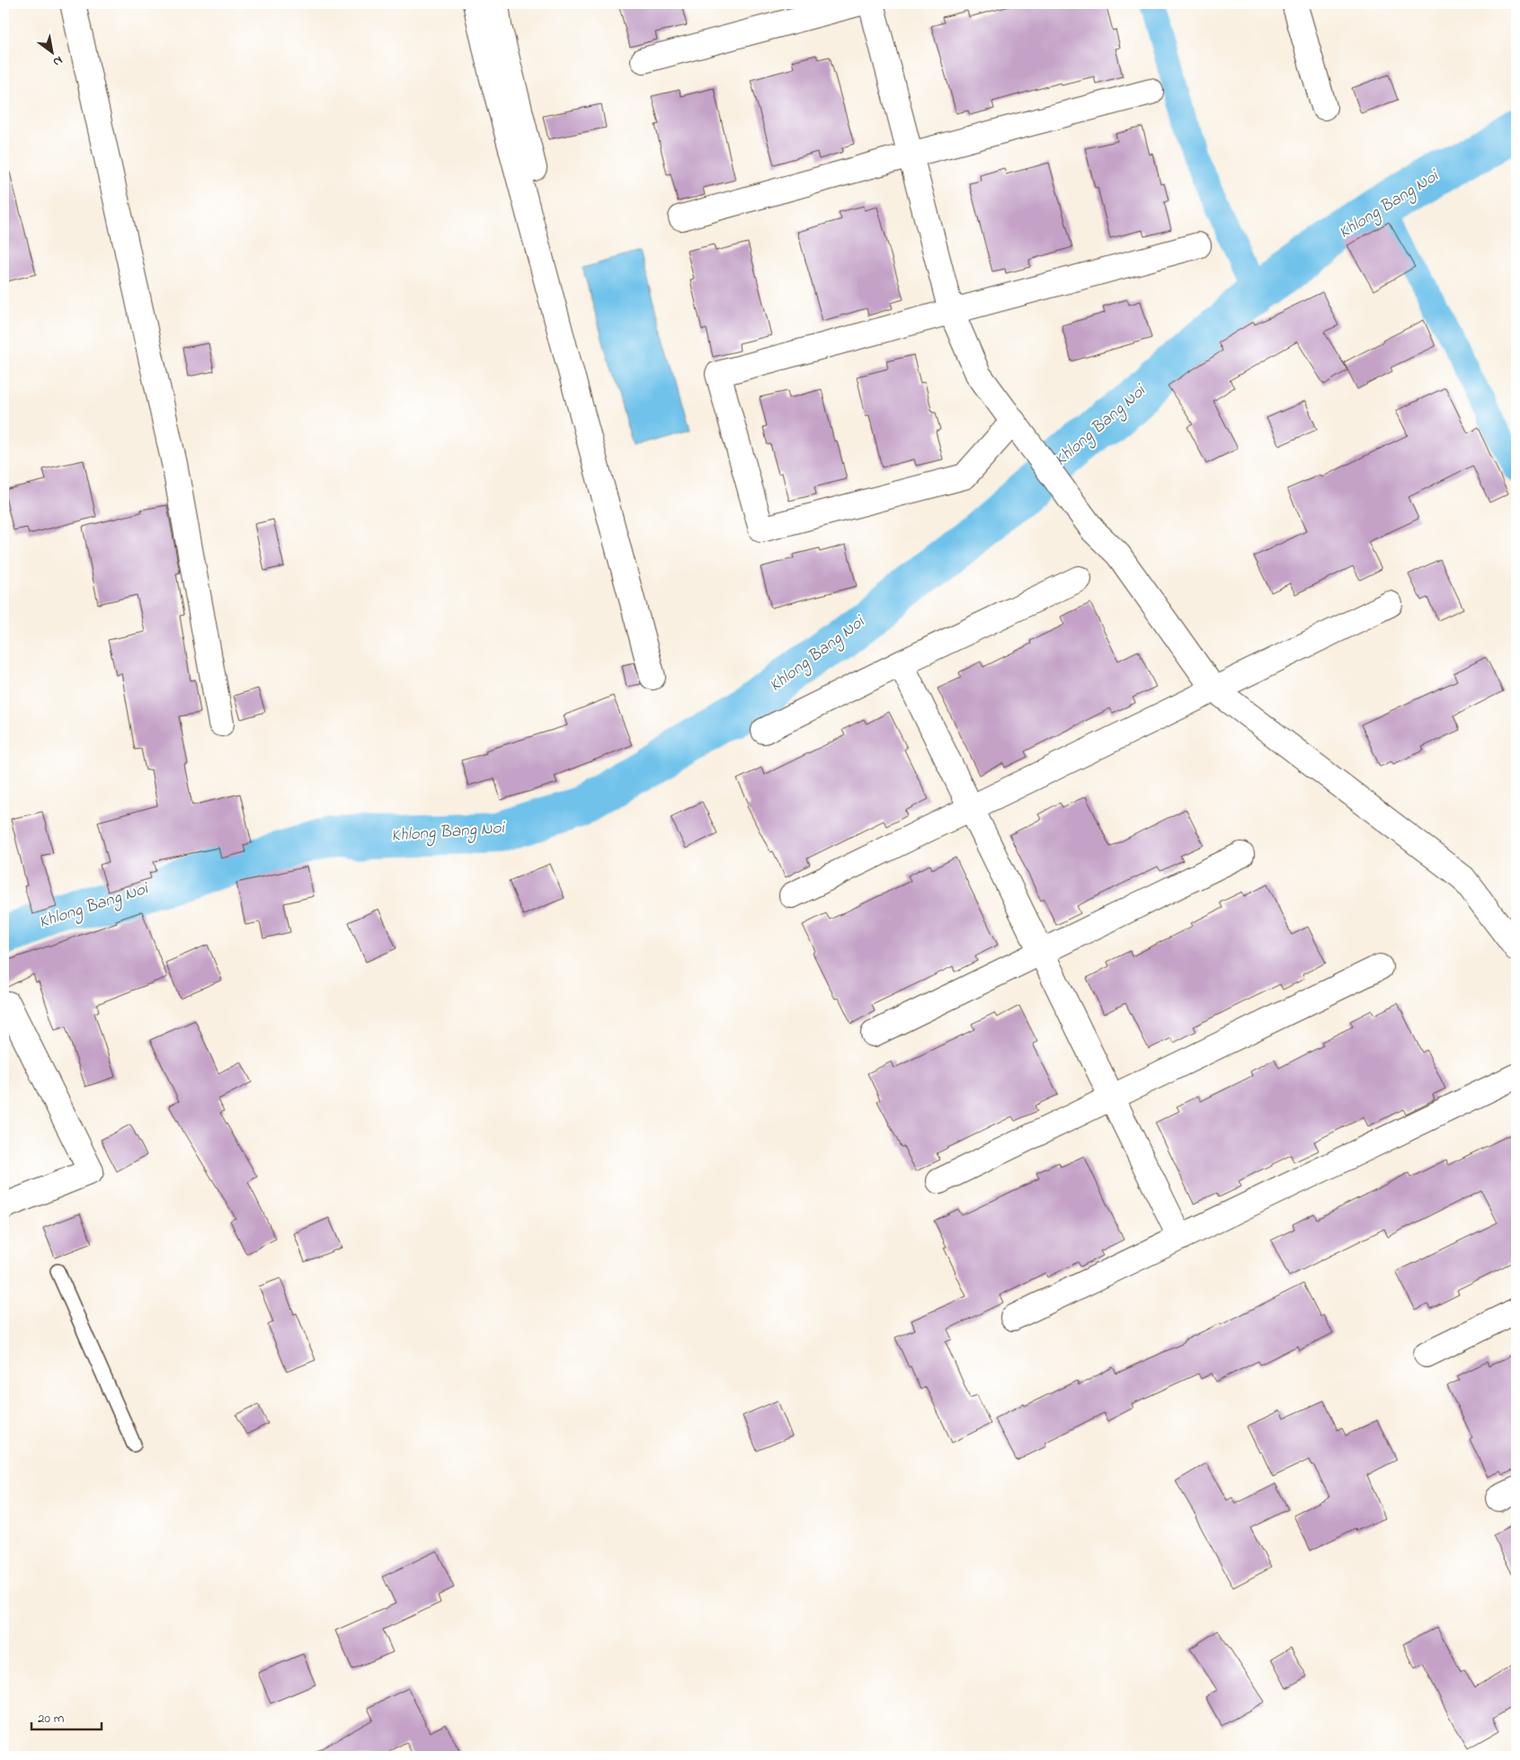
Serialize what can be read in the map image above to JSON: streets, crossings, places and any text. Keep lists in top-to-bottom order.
{
  "water": ["Khlong Bang Noi"],
  "scale_bar": "20 m",
  "north": "bottom right"
}
